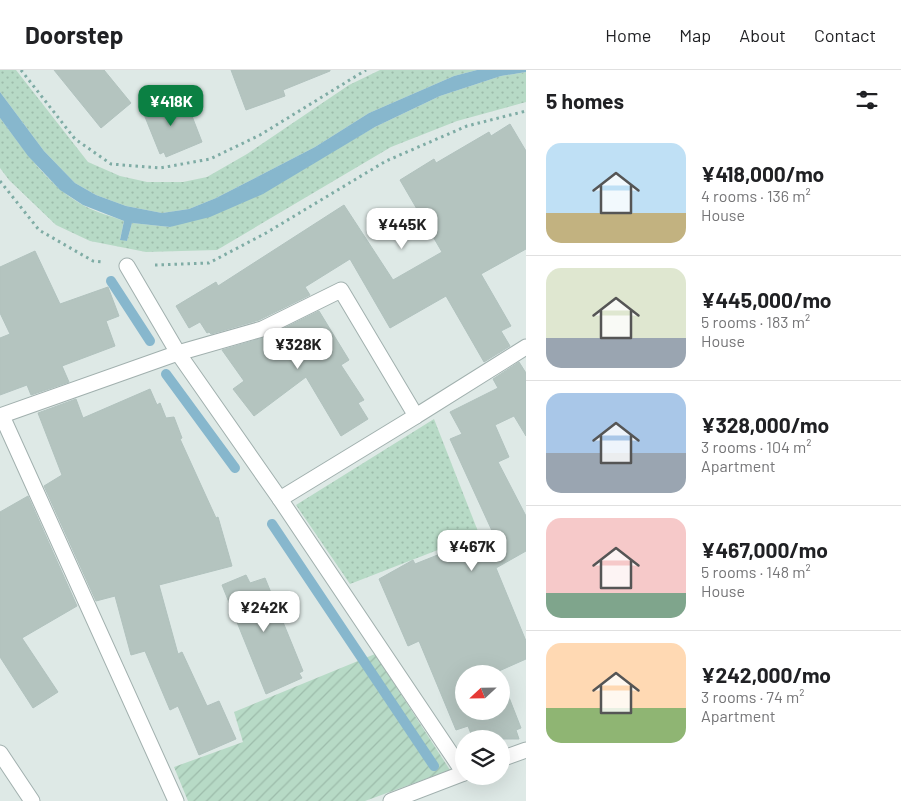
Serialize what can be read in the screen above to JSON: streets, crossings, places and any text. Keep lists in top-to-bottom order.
{
  "north": "left",
  "page": {
    "header": "Doorstep",
    "nav": [
      "Home",
      "Map",
      "About",
      "Contact"
    ],
    "heading": "5 homes",
    "price": [
      "¥418K",
      "¥445K",
      "¥328K",
      "¥467K",
      "¥242K"
    ],
    "list": [
      {
        "name": "¥418,000/mo",
        "note": "4 rooms · 136 m² · House"
      },
      {
        "name": "¥445,000/mo",
        "note": "5 rooms · 183 m² · House"
      },
      {
        "name": "¥328,000/mo",
        "note": "3 rooms · 104 m² · Apartment"
      },
      {
        "name": "¥467,000/mo",
        "note": "5 rooms · 148 m² · House"
      },
      {
        "name": "¥242,000/mo",
        "note": "3 rooms · 74 m² · Apartment"
      }
    ]
  }
}
